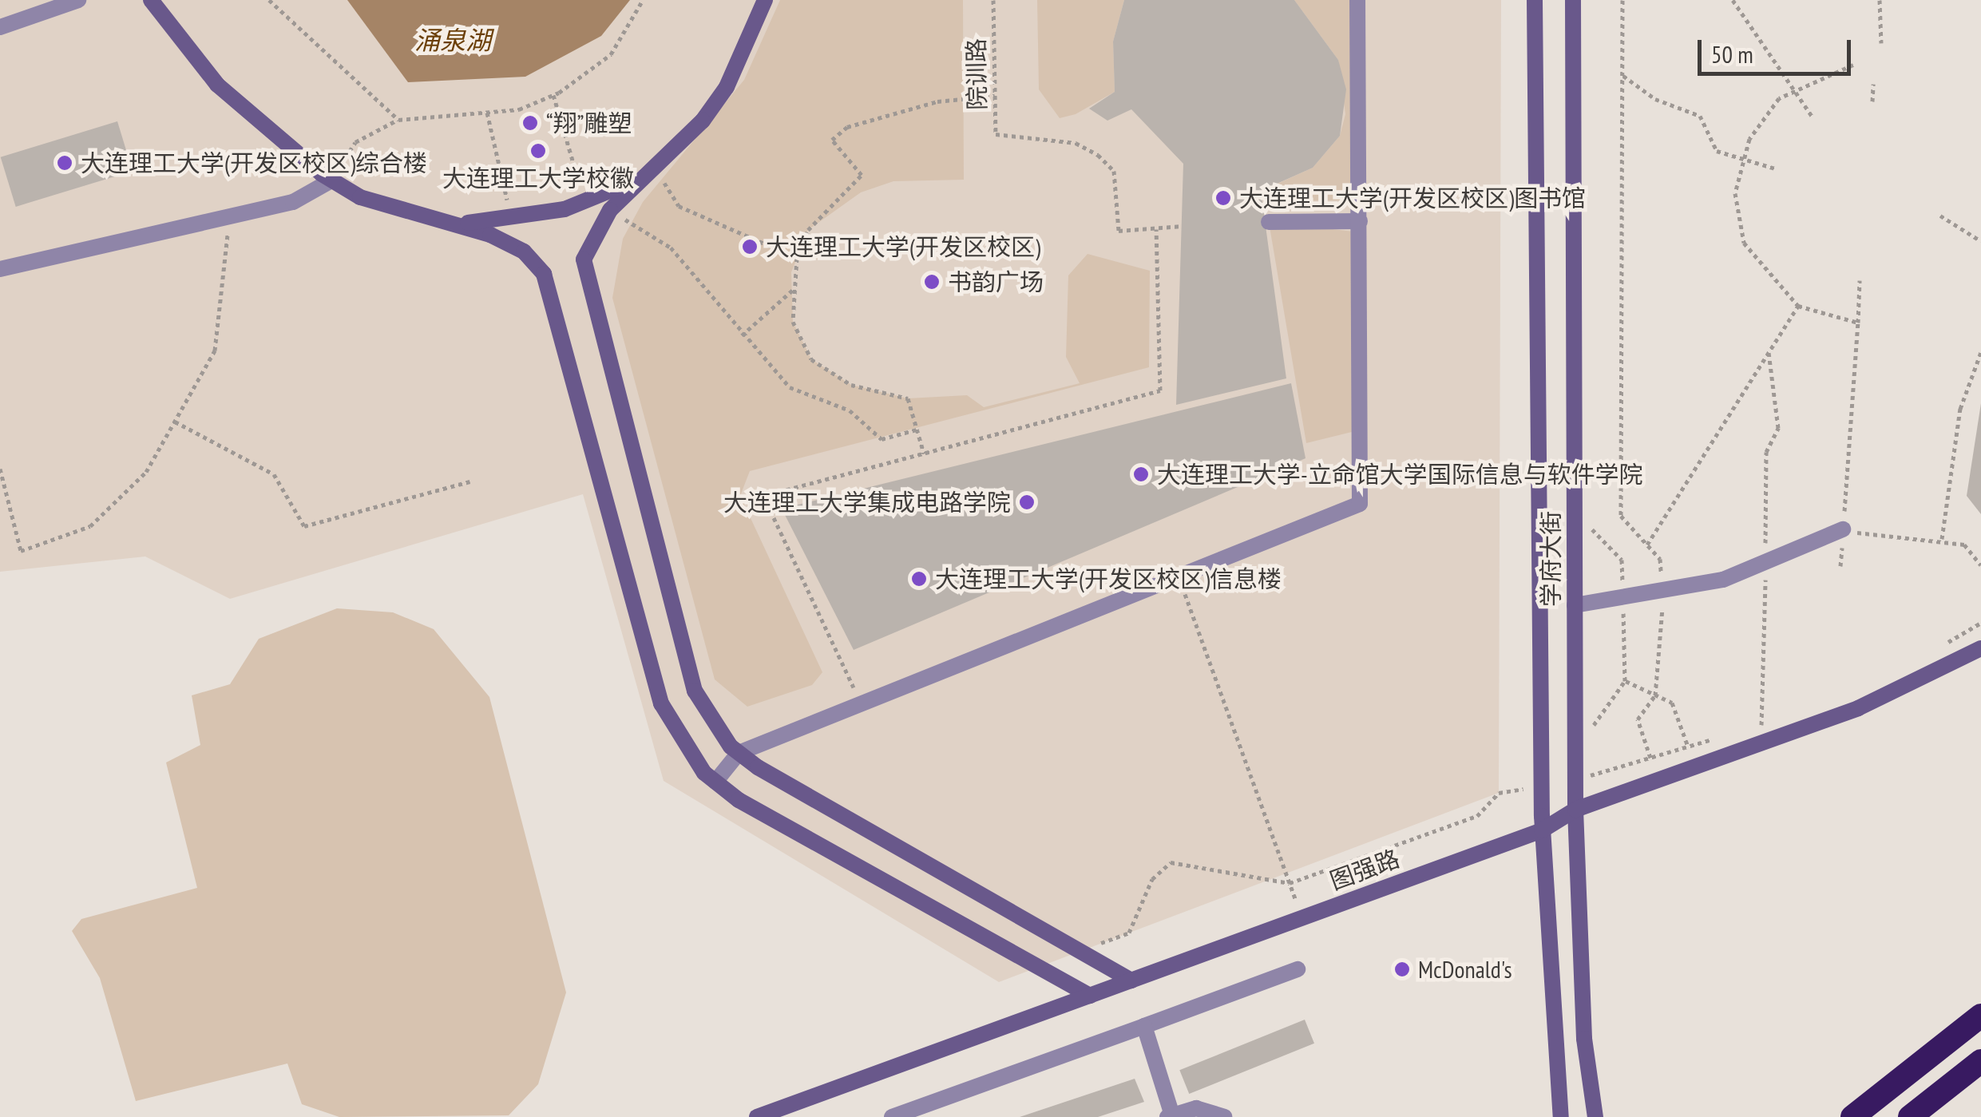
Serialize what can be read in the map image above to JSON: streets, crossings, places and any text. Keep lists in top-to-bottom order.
{
  "streets": {
    "street": ["学府大街", "图强路"],
    "path": ["院训路"]
  },
  "crossings": [
    ["学府大街", "图强路"]
  ],
  "water": ["涌泉湖"],
  "places": [
    "“翔”雕塑",
    "大连理工大学校徽",
    "大连理工大学(开发区校区)综合楼",
    "大连理工大学(开发区校区)图书馆",
    "大连理工大学(开发区校区)",
    "书韵广场",
    "大连理工大学-立命馆大学国际信息与软件学院",
    "大连理工大学集成电路学院",
    "大连理工大学(开发区校区)信息楼",
    "McDonald's"
  ],
  "scale_bar": "50 m"
}
